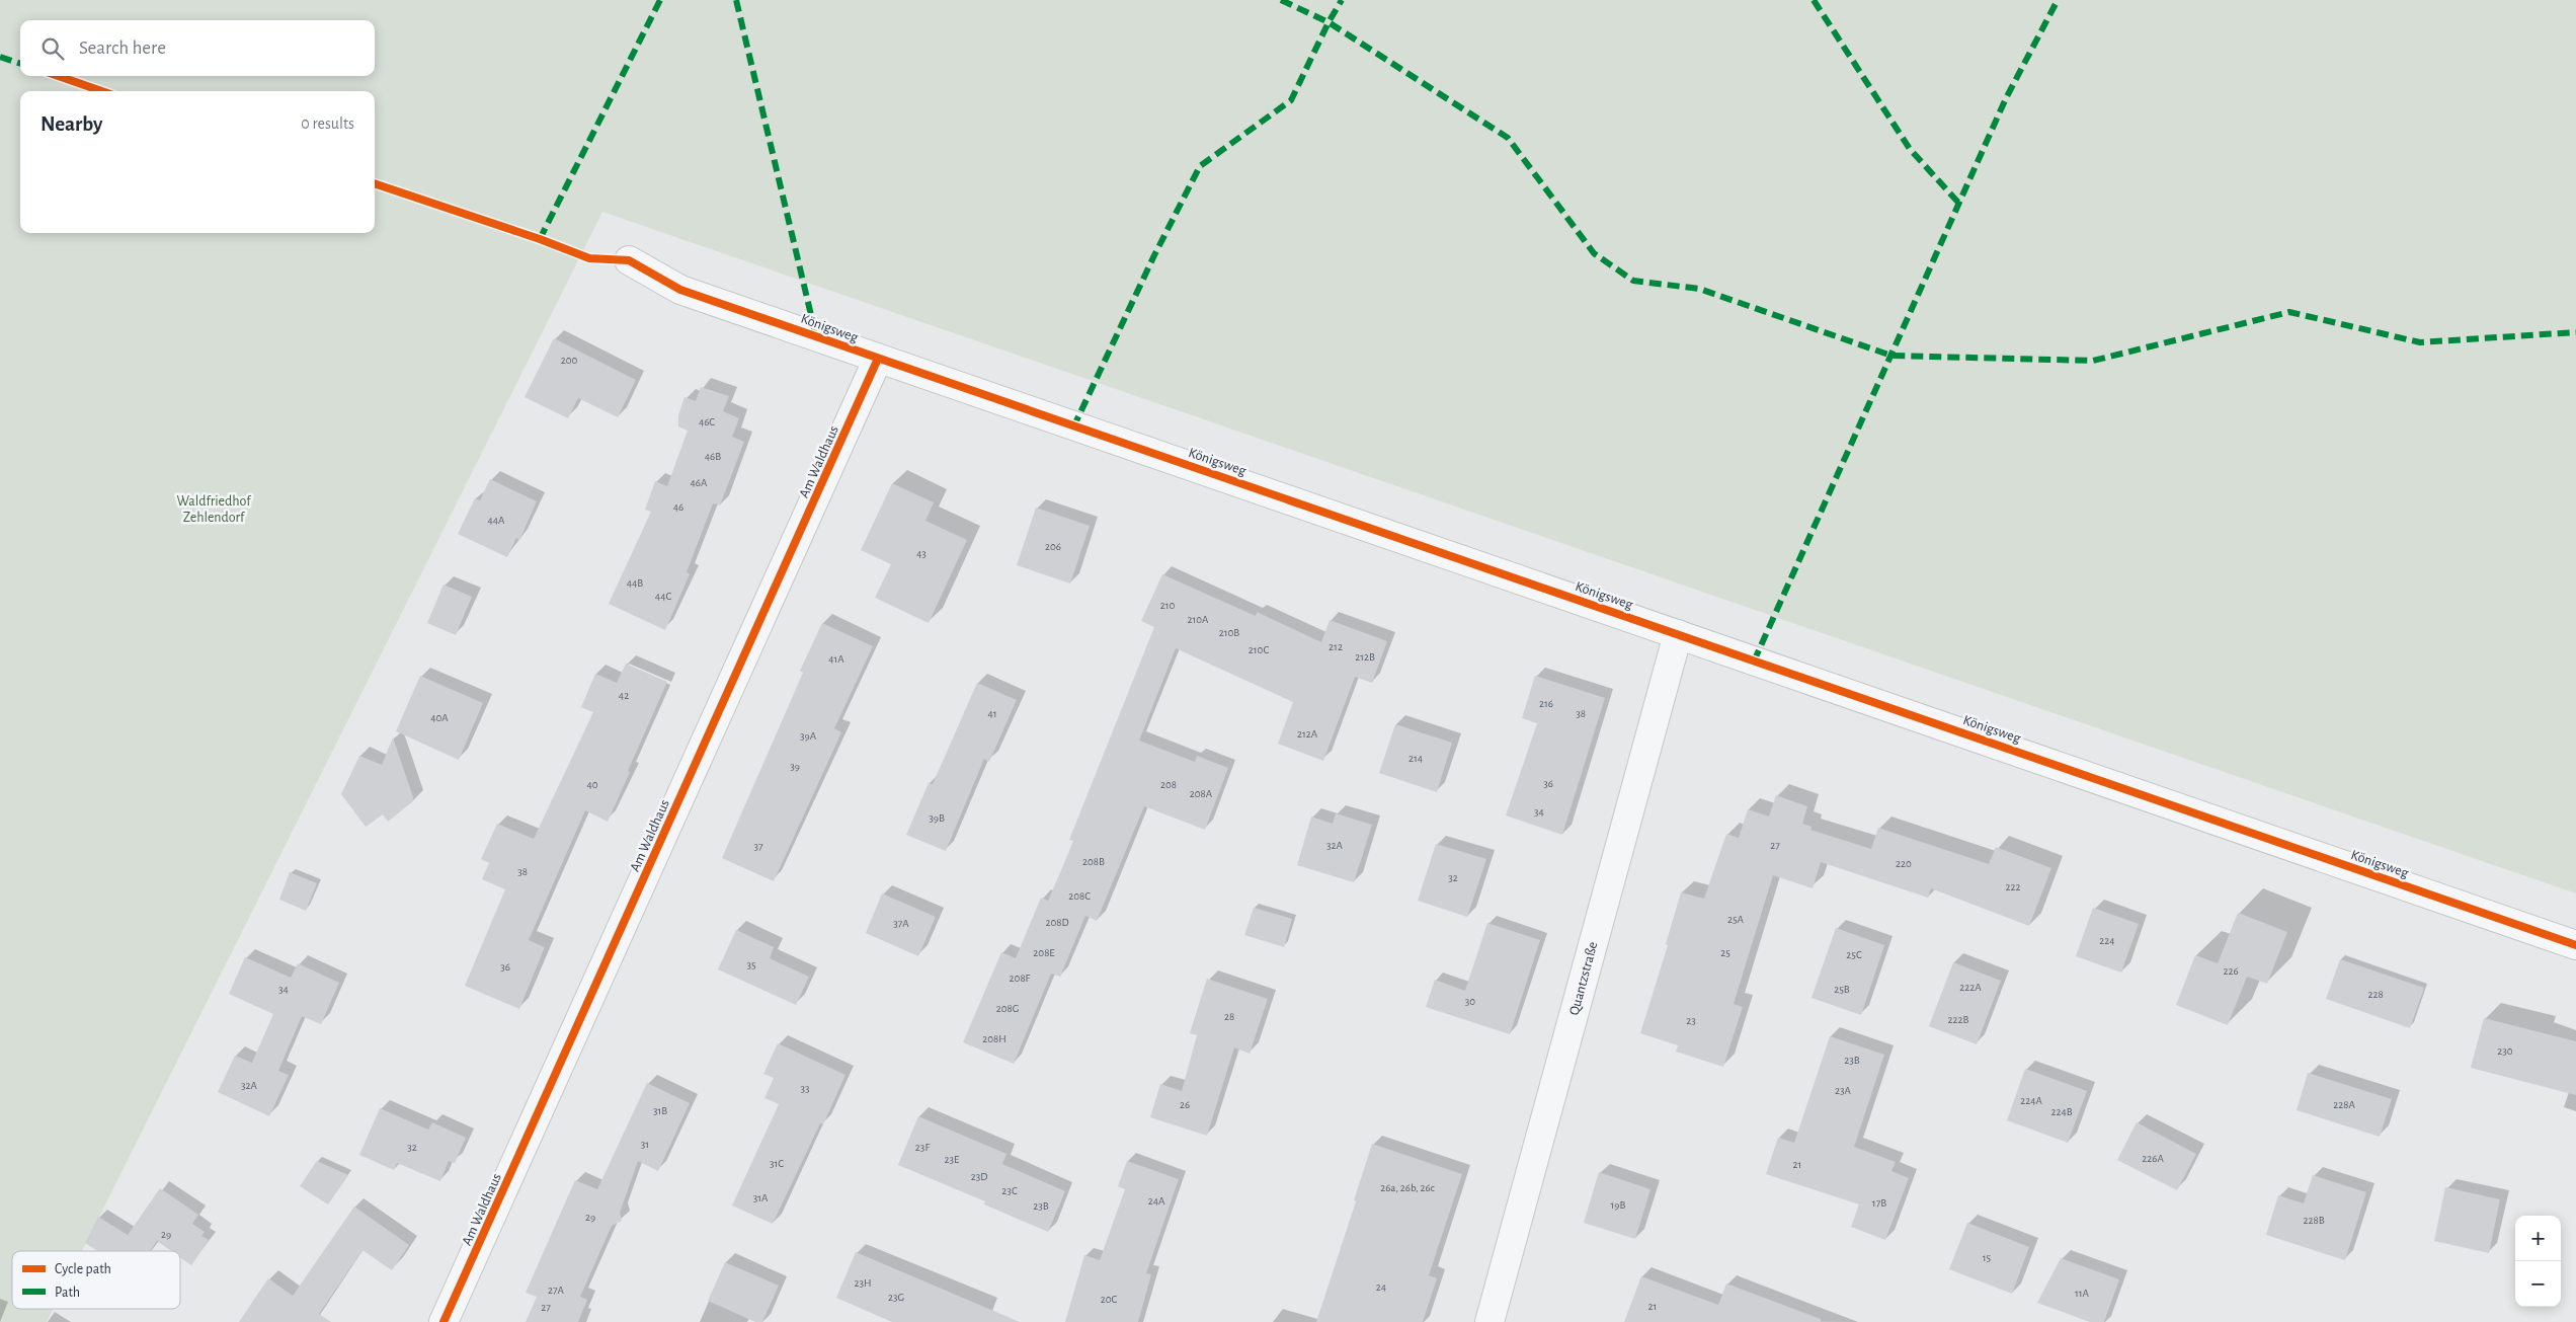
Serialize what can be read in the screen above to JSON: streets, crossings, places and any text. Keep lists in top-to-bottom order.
{
  "streets": {
    "street": ["Königsweg", "Am Waldhaus", "Quantzstraße"]
  },
  "crossings": [
    ["Königsweg", "Am Waldhaus"],
    ["Königsweg", "Quantzstraße"]
  ],
  "parks": ["Waldfriedhof Zehlendorf"],
  "house_numbers": [
    "200",
    "46C",
    "46B",
    "46A",
    "46",
    "44A",
    "206",
    "43",
    "44B",
    "44C",
    "210",
    "210A",
    "210B",
    "212",
    "210C",
    "212B",
    "41A",
    "42",
    "216",
    "41",
    "38",
    "40A",
    "212A",
    "39A",
    "214",
    "39",
    "36",
    "40",
    "208",
    "208A",
    "34",
    "39B",
    "32A",
    "27",
    "37",
    "208B",
    "220",
    "38",
    "32",
    "222",
    "208C",
    "25A",
    "208D",
    "37A",
    "224",
    "208E",
    "25",
    "25C",
    "35",
    "36",
    "226",
    "208F",
    "222A",
    "34",
    "25B",
    "228",
    "30",
    "208G",
    "28",
    "222B",
    "23",
    "208H",
    "230",
    "23B",
    "32A",
    "33",
    "23A",
    "224A",
    "26",
    "228A",
    "31B",
    "224B",
    "31",
    "32",
    "23F",
    "226A",
    "23E",
    "31C",
    "21",
    "23D",
    "26a, 26b, 26c",
    "23C",
    "31A",
    "24A",
    "17B",
    "19B",
    "23B",
    "29",
    "228B",
    "29",
    "15",
    "23H",
    "24",
    "27A",
    "11A",
    "23G",
    "20C",
    "21",
    "27"
  ],
  "legend": ["Cycle path", "Path"],
  "page": {
    "search": "Search here",
    "heading": ["Nearby", "0 results"],
    "map_buttons": ["+", "−"]
  }
}
